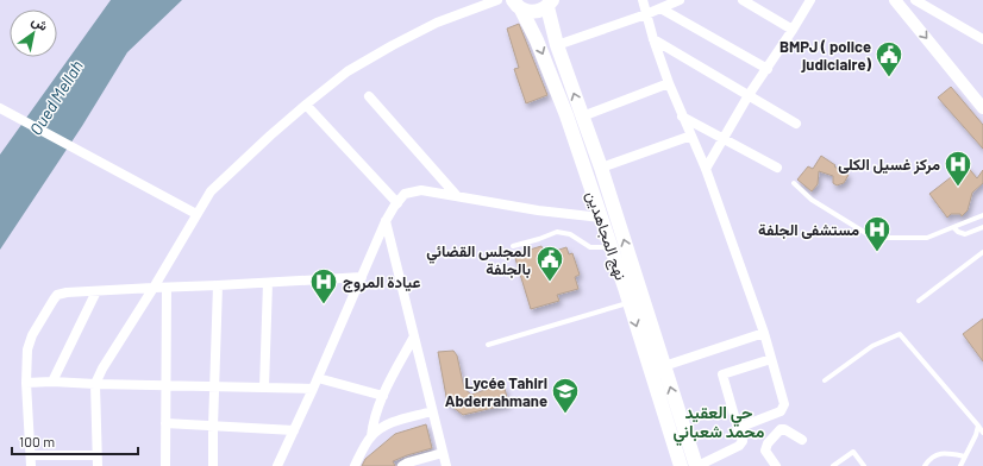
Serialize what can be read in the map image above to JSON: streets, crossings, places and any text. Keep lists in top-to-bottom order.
{
  "streets": {
    "main road": ["نهج المجاهدين"]
  },
  "districts": ["حي العقيد محمد شعباني"],
  "water": ["Oued Mellah"],
  "places": {
    "public building": ["BMPJ ( police judiciaire)", "المجلس القضائي بالجلفة"],
    "hospital": ["مركز غسيل الكلى", "مستشفى الجلفة", "عيادة المروج"],
    "school or university": ["Lycée Tahiri Abderrahmane"]
  },
  "scale_bar": "100 m",
  "north": "top right"
}
